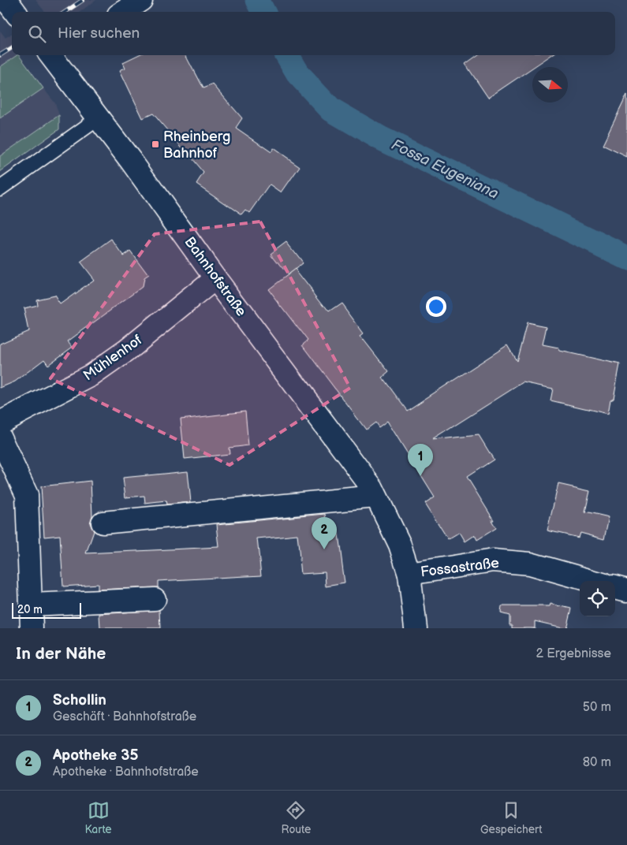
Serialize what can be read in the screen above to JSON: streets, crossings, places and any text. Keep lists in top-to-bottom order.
{
  "streets": {
    "street": ["Bahnhofstraße", "Mühlenhof", "Fossastraße"]
  },
  "crossings": [
    ["Bahnhofstraße", "Mühlenhof"],
    ["Bahnhofstraße", "Fossastraße"]
  ],
  "water": ["Fossa Eugeniana"],
  "places": {
    "transit": ["Rheinberg Bahnhof"]
  },
  "scale_bar": "20 m",
  "north": "right",
  "page": {
    "search": "Hier suchen",
    "pins": ["1", "2"],
    "scale": "20 m",
    "heading": ["In der Nähe", "2 Ergebnisse"],
    "list": [
      {
        "mark": "1",
        "name": "Schollin",
        "note": "Geschäft · Bahnhofstraße",
        "value": "50 m"
      },
      {
        "mark": "2",
        "name": "Apotheke 35",
        "note": "Apotheke · Bahnhofstraße",
        "value": "80 m"
      }
    ],
    "nav": ["Karte", "Route", "Gespeichert"]
  }
}
